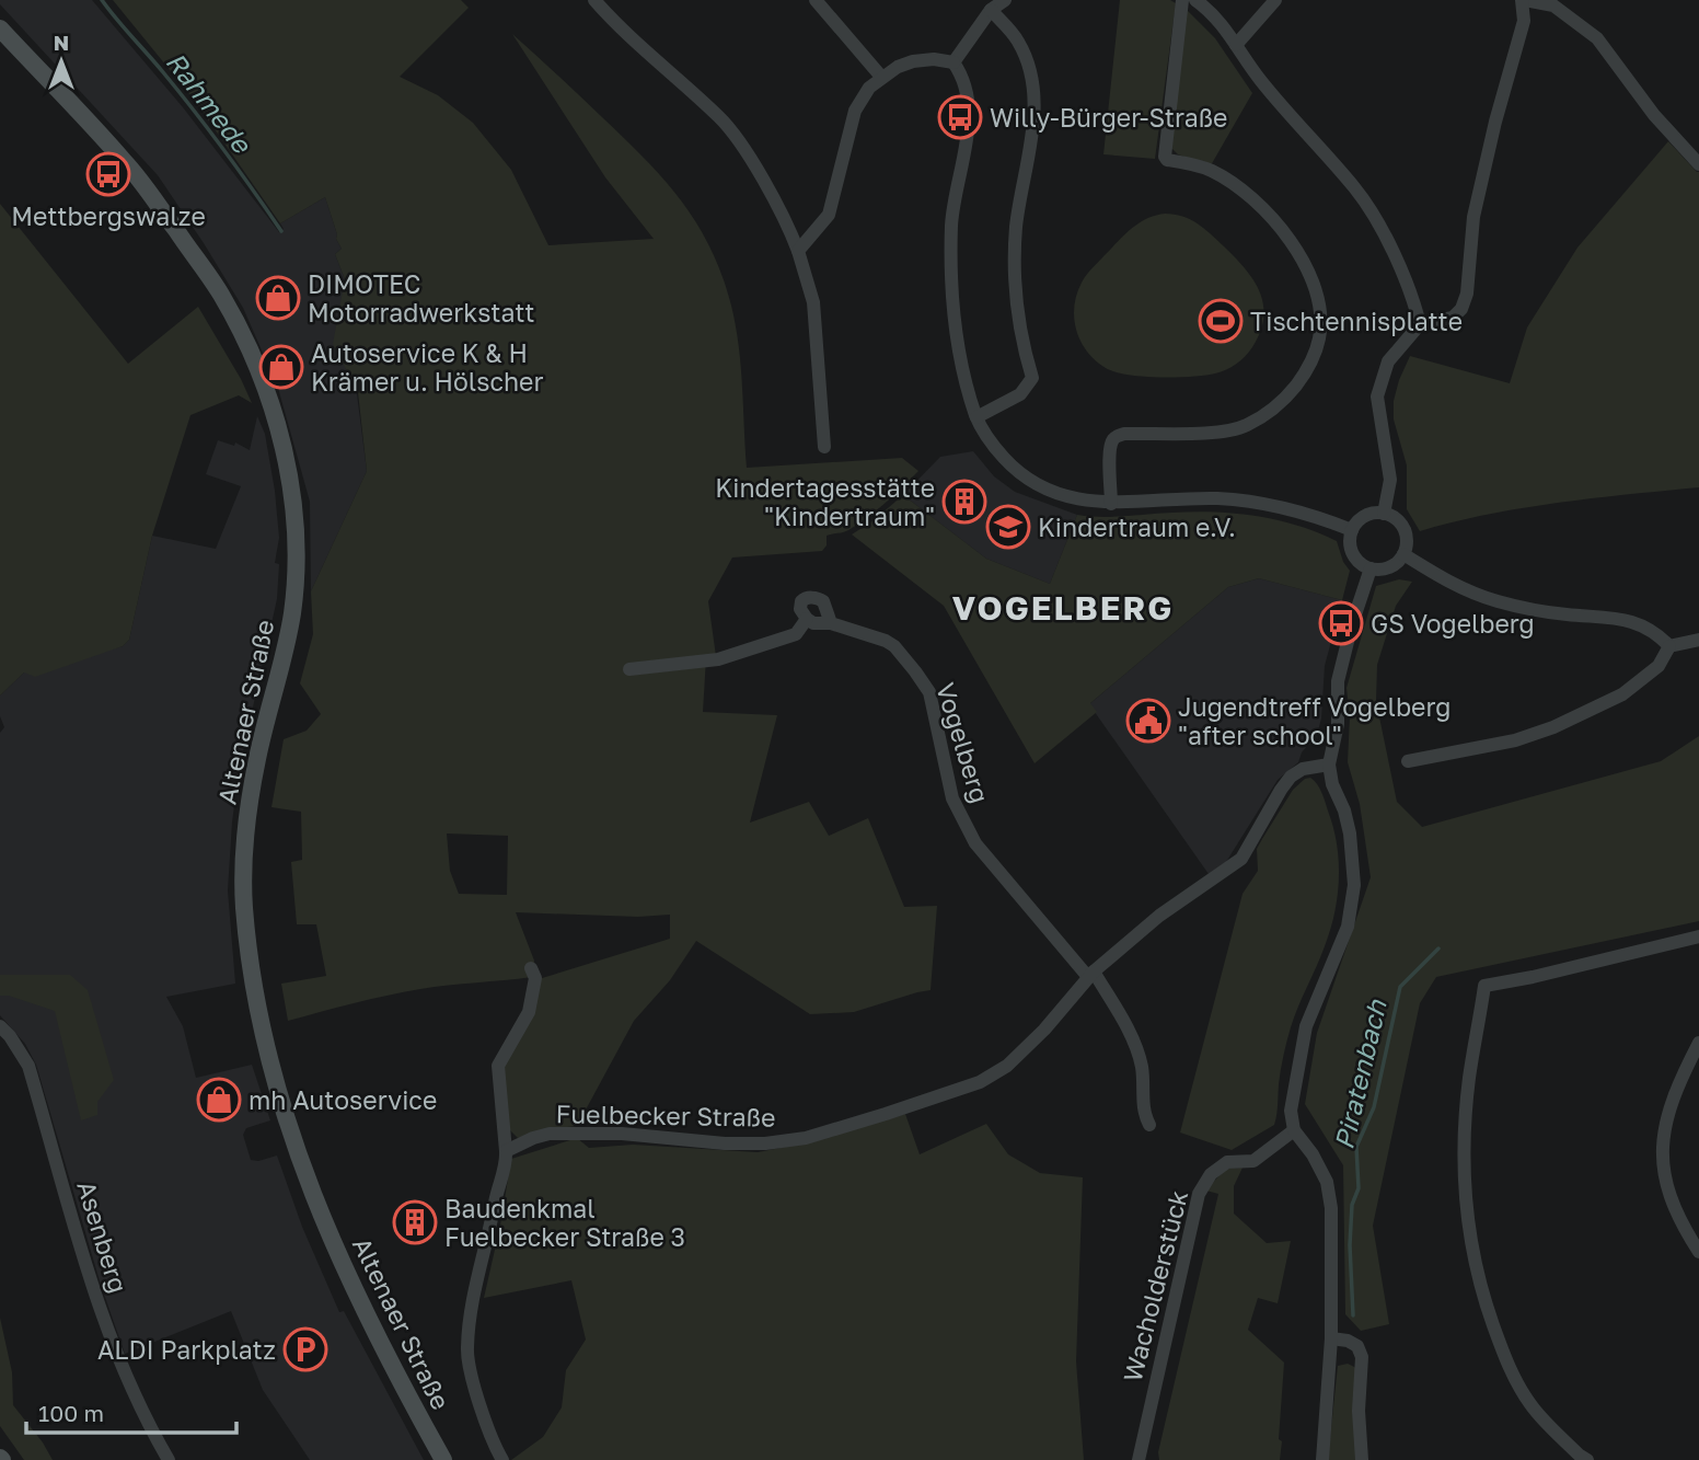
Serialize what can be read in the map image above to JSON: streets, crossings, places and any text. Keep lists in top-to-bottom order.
{
  "streets": {
    "main road": ["Altenaer Straße"],
    "street": [
      "Vogelberg",
      "Fuelbecker Straße",
      "Asenberg",
      "Wacholderstück"
    ]
  },
  "crossings": [
    ["Vogelberg", "Fuelbecker Straße"]
  ],
  "districts": ["VOGELBERG"],
  "water": ["Rahmede", "Piratenbach"],
  "places": {
    "bus stop": ["Willy-Bürger-Straße", "Mettbergswalze", "GS Vogelberg"],
    "shop": ["DIMOTEC Motorradwerkstatt", "Autoservice K & H Krämer u. Hölscher", "mh Autoservice"],
    "sports": ["Tischtennisplatte"],
    "building": ["Kindertagesstätte \"Kindertraum\"", "Baudenkmal Fuelbecker Straße 3"],
    "school or university": ["Kindertraum e.V."],
    "public building": ["Jugendtreff Vogelberg \"after school\""],
    "parking": ["ALDI Parkplatz"]
  },
  "scale_bar": "100 m",
  "north": "top"
}
